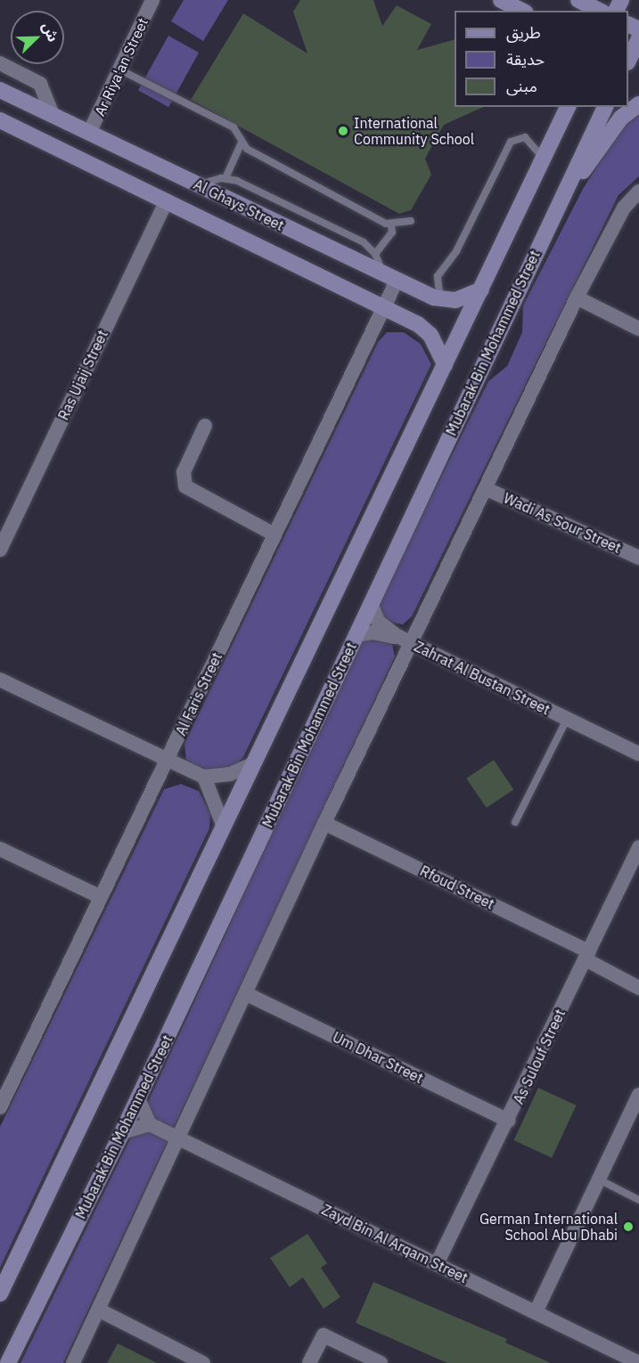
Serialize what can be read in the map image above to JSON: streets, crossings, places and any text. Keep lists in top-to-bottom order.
{
  "streets": {
    "main road": ["Al Ghays Street", "Mubarak Bin Mohammed Street"],
    "street": [
      "Ar Riya'an Street",
      "Ras Ujaij Street",
      "Wadi As Sour Street",
      "Zahrat Al Bustan Street",
      "Al Faris Street",
      "Rfoud Street",
      "As Sulouf Street",
      "Um Dhar Street",
      "Zayd Bin Al Arqam Street"
    ]
  },
  "crossings": [
    ["Ar Riya'an Street", "Al Ghays Street"],
    ["Al Ghays Street", "Ras Ujaij Street"],
    ["Al Ghays Street", "Al Faris Street"],
    ["Mubarak Bin Mohammed Street", "Zahrat Al Bustan Street"],
    ["Rfoud Street", "As Sulouf Street"],
    ["As Sulouf Street", "Um Dhar Street"],
    ["As Sulouf Street", "Zayd Bin Al Arqam Street"]
  ],
  "places": ["International Community School", "German International School Abu Dhabi"],
  "legend": ["طريق", "حديقة", "مبنى"],
  "north": "top right"
}
